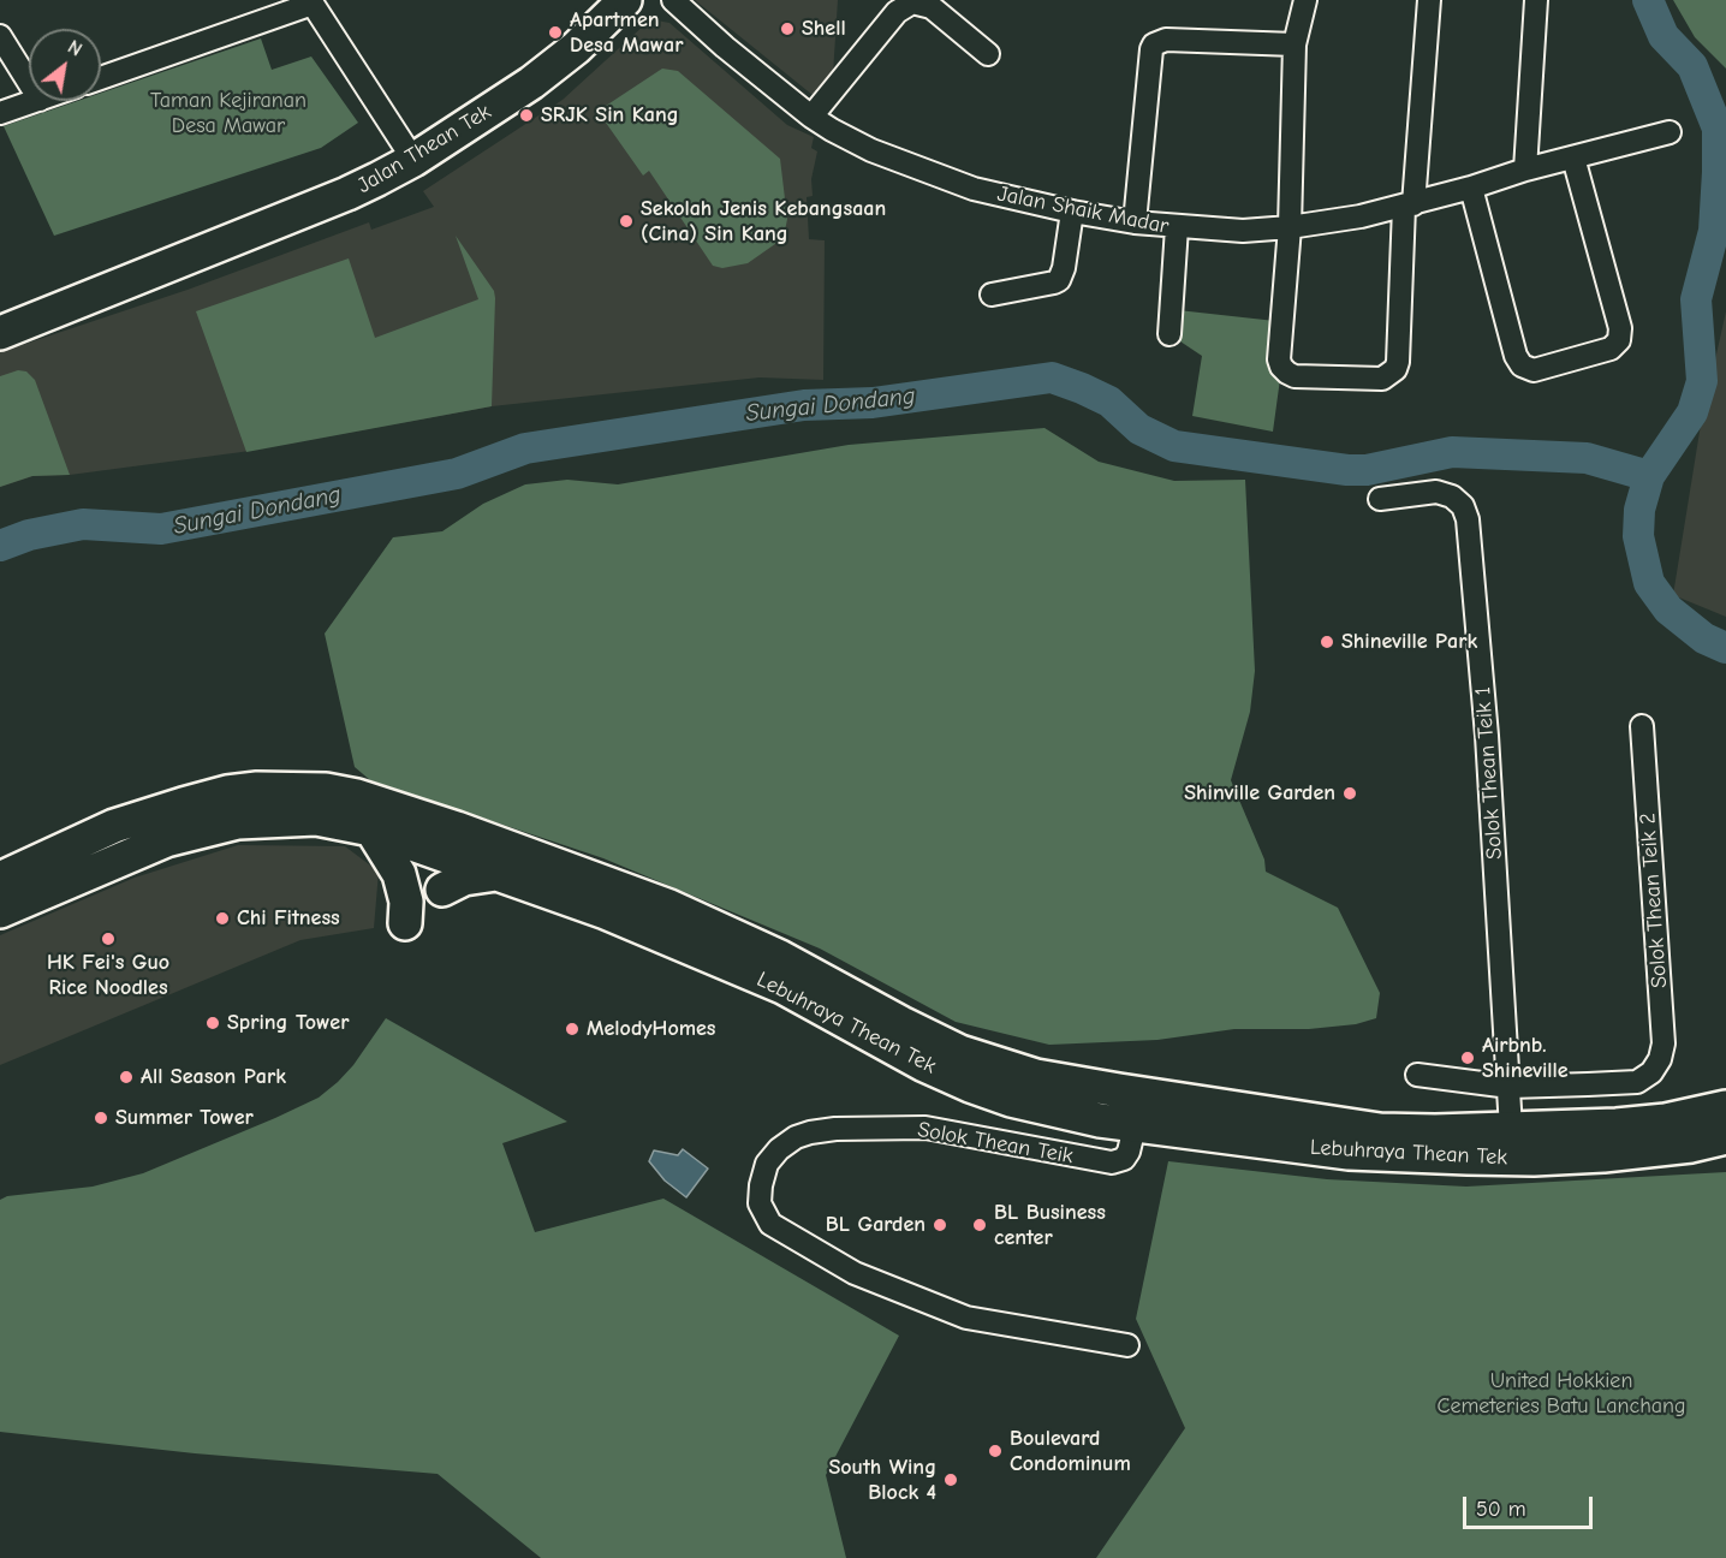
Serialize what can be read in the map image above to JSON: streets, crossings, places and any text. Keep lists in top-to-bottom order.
{
  "streets": {
    "main road": ["Jalan Thean Tek", "Lebuhraya Thean Tek"],
    "street": [
      "Jalan Shaik Madar",
      "Solok Thean Teik 1",
      "Solok Thean Teik 2",
      "Solok Thean Teik"
    ]
  },
  "crossings": [
    ["Solok Thean Teik 1", "Solok Thean Teik 2"],
    ["Solok Thean Teik 1", "Lebuhraya Thean Tek"],
    ["Lebuhraya Thean Tek", "Solok Thean Teik"]
  ],
  "water": ["Sungai Dondang"],
  "parks": ["Taman Kejiranan Desa Mawar", "United Hokkien Cemeteries Batu Lanchang"],
  "places": [
    "Shell",
    "Apartmen Desa Mawar",
    "SRJK Sin Kang",
    "Sekolah Jenis Kebangsaan (Cina) Sin Kang",
    "Shineville Park",
    "Shinville Garden",
    "Chi Fitness",
    "HK Fei's Guo Rice Noodles",
    "Spring Tower",
    "MelodyHomes",
    "Airbnb. Shineville",
    "All Season Park",
    "Summer Tower",
    "BL Garden",
    "BL Business center",
    "Boulevard Condominum",
    "South Wing Block 4"
  ],
  "scale_bar": "50 m",
  "north": "top right"
}
